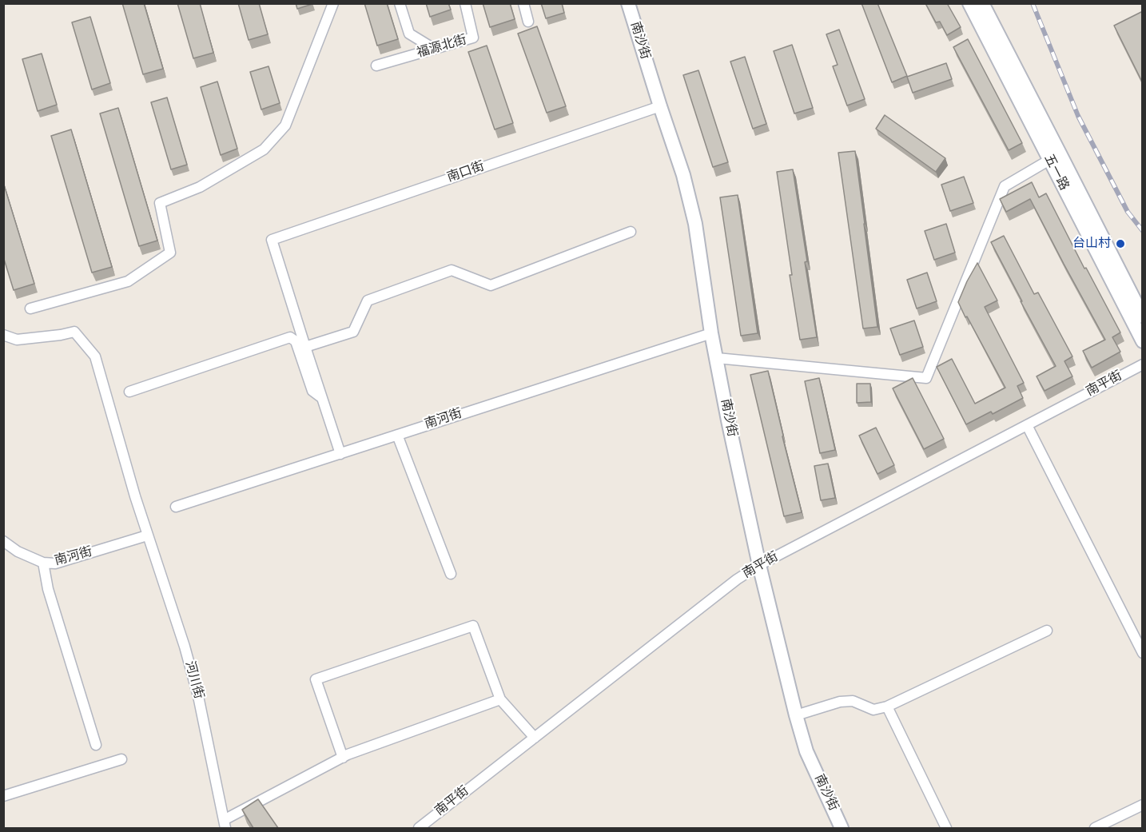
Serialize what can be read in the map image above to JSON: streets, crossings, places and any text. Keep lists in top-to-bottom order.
{
  "streets": {
    "street": [
      "南沙街",
      "福源北街",
      "南口街",
      "五一路",
      "南平街",
      "南河街",
      "河川街"
    ]
  },
  "crossings": [
    ["南沙街", "南口街"],
    ["南沙街", "南平街"],
    ["南沙街", "南河街"],
    ["南河街", "河川街"]
  ],
  "places": ["台山村"]
}
